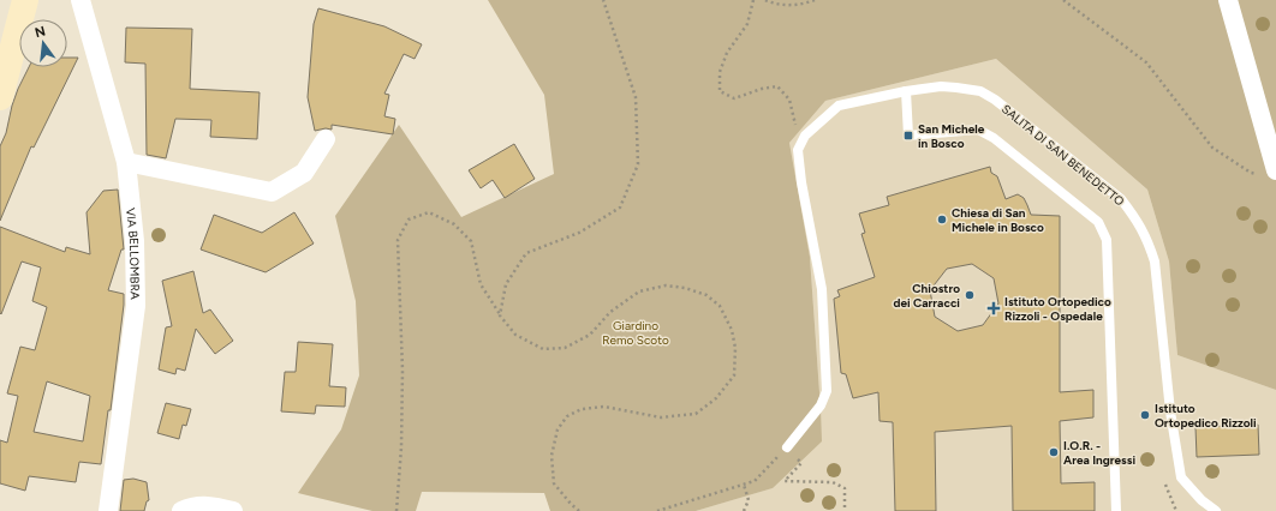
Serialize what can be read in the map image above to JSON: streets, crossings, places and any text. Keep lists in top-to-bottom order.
{
  "streets": {
    "street": ["VIA BELLOMBRA"],
    "lane": ["SALITA DI SAN BENEDETTO"]
  },
  "parks": ["Giardino Remo Scoto"],
  "places": {
    "transit": ["San Michele in Bosco"],
    "other": [
      "Chiesa di San Michele in Bosco",
      "Chiostro dei Carracci",
      "Istituto Ortopedico Rizzoli",
      "I.O.R. - Area Ingressi"
    ],
    "health": ["Istituto Ortopedico Rizzoli - Ospedale"]
  },
  "north": "top"
}
